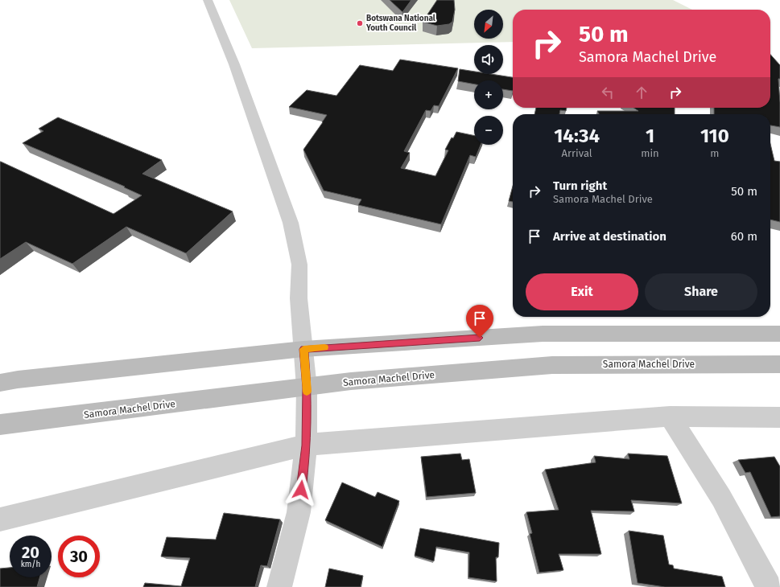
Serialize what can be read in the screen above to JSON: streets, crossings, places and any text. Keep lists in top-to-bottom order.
{
  "streets": {
    "main road": ["Samora Machel Drive"]
  },
  "places": ["Botswana National Youth Council"],
  "north": "bottom left",
  "page": {
    "map_buttons": ["+", "−"],
    "turn": ["50 m", "Samora Machel Drive"],
    "eta": [
      "14:34",
      "Arrival",
      "1",
      "min",
      "110",
      "m"
    ],
    "list": [
      {
        "name": "Turn right",
        "note": "Samora Machel Drive",
        "value": "50 m"
      },
      {
        "name": "Arrive at destination",
        "value": "60 m"
      }
    ],
    "buttons": ["Exit", "Share"],
    "speed": "20 km/h",
    "limit": "30"
  }
}
